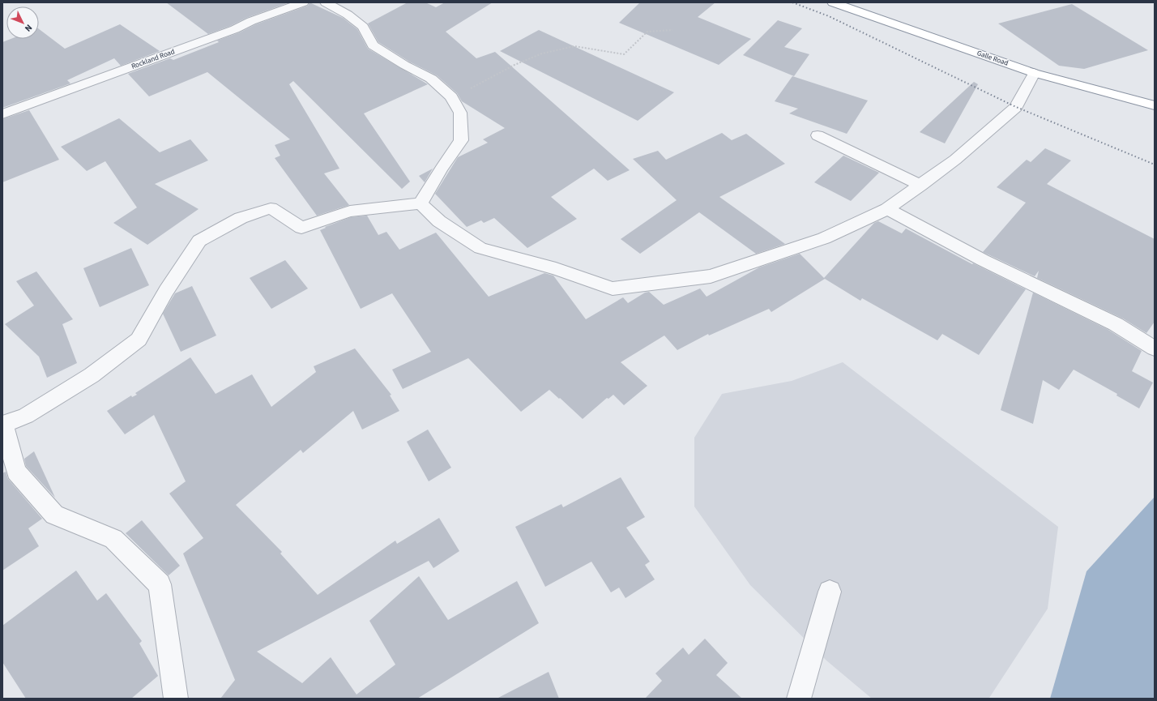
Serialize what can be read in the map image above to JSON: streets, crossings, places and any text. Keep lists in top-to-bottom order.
{
  "streets": {
    "highway": ["Galle Road"],
    "street": ["Rockland Road"]
  },
  "north": "bottom right"
}
